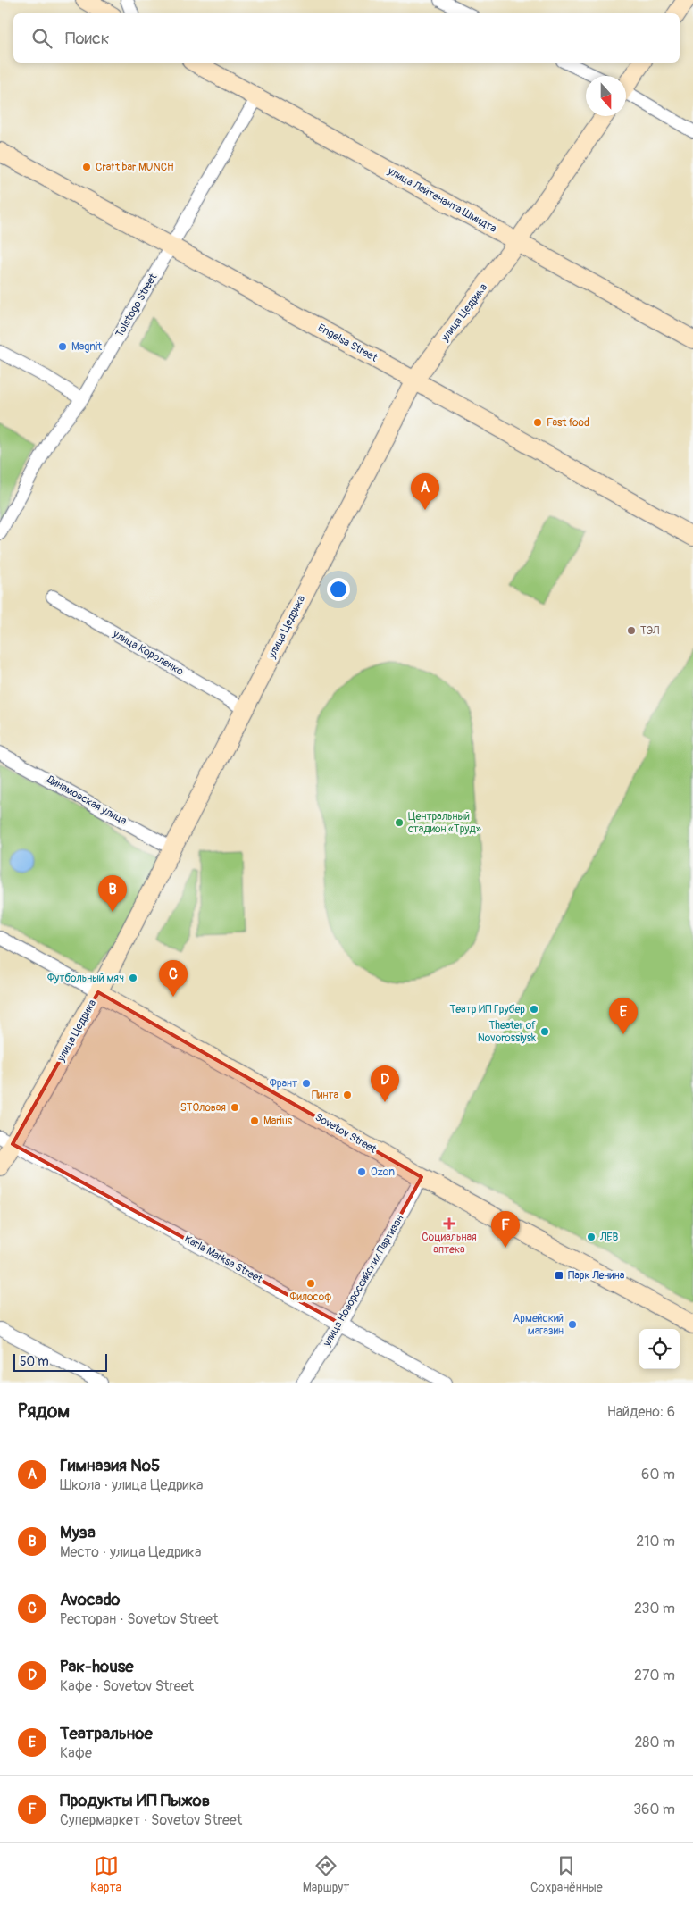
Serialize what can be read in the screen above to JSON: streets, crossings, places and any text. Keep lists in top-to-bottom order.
{
  "streets": {
    "street": [
      "улица Лейтенанта Шмидта",
      "Tolstogo Street",
      "улица Цедрика",
      "Engelsa Street",
      "улица Короленко",
      "Динамовская улица",
      "Sovetov Street",
      "Karla Marksa Street",
      "улица Новороссийских Партизан"
    ]
  },
  "crossings": [
    ["улица Лейтенанта Шмидта", "Tolstogo Street"],
    ["улица Лейтенанта Шмидта", "улица Цедрика"],
    ["Tolstogo Street", "Engelsa Street"],
    ["улица Цедрика", "Engelsa Street"],
    ["улица Цедрика", "улица Короленко"],
    ["улица Цедрика", "Динамовская улица"],
    ["улица Цедрика", "Sovetov Street"],
    ["улица Цедрика", "Karla Marksa Street"],
    ["Sovetov Street", "улица Новороссийских Партизан"],
    ["Karla Marksa Street", "улица Новороссийских Партизан"]
  ],
  "places": {
    "other": [
      "Craft bar MUNCH",
      "Magnit",
      "Fast food",
      "ТЭЛ",
      "Центральный стадион «Труд»",
      "Футбольный мяч",
      "Театр ИП Грубер",
      "Theater of Novorossiysk",
      "Франт",
      "Пинта",
      "STOловая",
      "Marius",
      "Ozon",
      "ЛЕВ",
      "Философ",
      "Армейский магазин"
    ],
    "health": ["Социальная аптека"],
    "transit": ["Парк Ленина"]
  },
  "scale_bar": "50 m",
  "north": "bottom",
  "page": {
    "search": "Поиск",
    "pins": [
      "A",
      "B",
      "C",
      "E",
      "D",
      "F"
    ],
    "scale": "50 m",
    "heading": ["Рядом", "Найдено: 6"],
    "list": [
      {
        "mark": "A",
        "name": "Гимназия №5",
        "note": "Школа · улица Цедрика",
        "value": "60 m"
      },
      {
        "mark": "B",
        "name": "Муза",
        "note": "Место · улица Цедрика",
        "value": "210 m"
      },
      {
        "mark": "C",
        "name": "Avocado",
        "note": "Ресторан · Sovetov Street",
        "value": "230 m"
      },
      {
        "mark": "D",
        "name": "Рак-house",
        "note": "Кафе · Sovetov Street",
        "value": "270 m"
      },
      {
        "mark": "E",
        "name": "Театральное",
        "note": "Кафе",
        "value": "280 m"
      },
      {
        "mark": "F",
        "name": "Продукты ИП Пыжов",
        "note": "Супермаркет · Sovetov Street",
        "value": "360 m"
      }
    ],
    "nav": ["Карта", "Маршрут", "Сохранённые"]
  }
}
